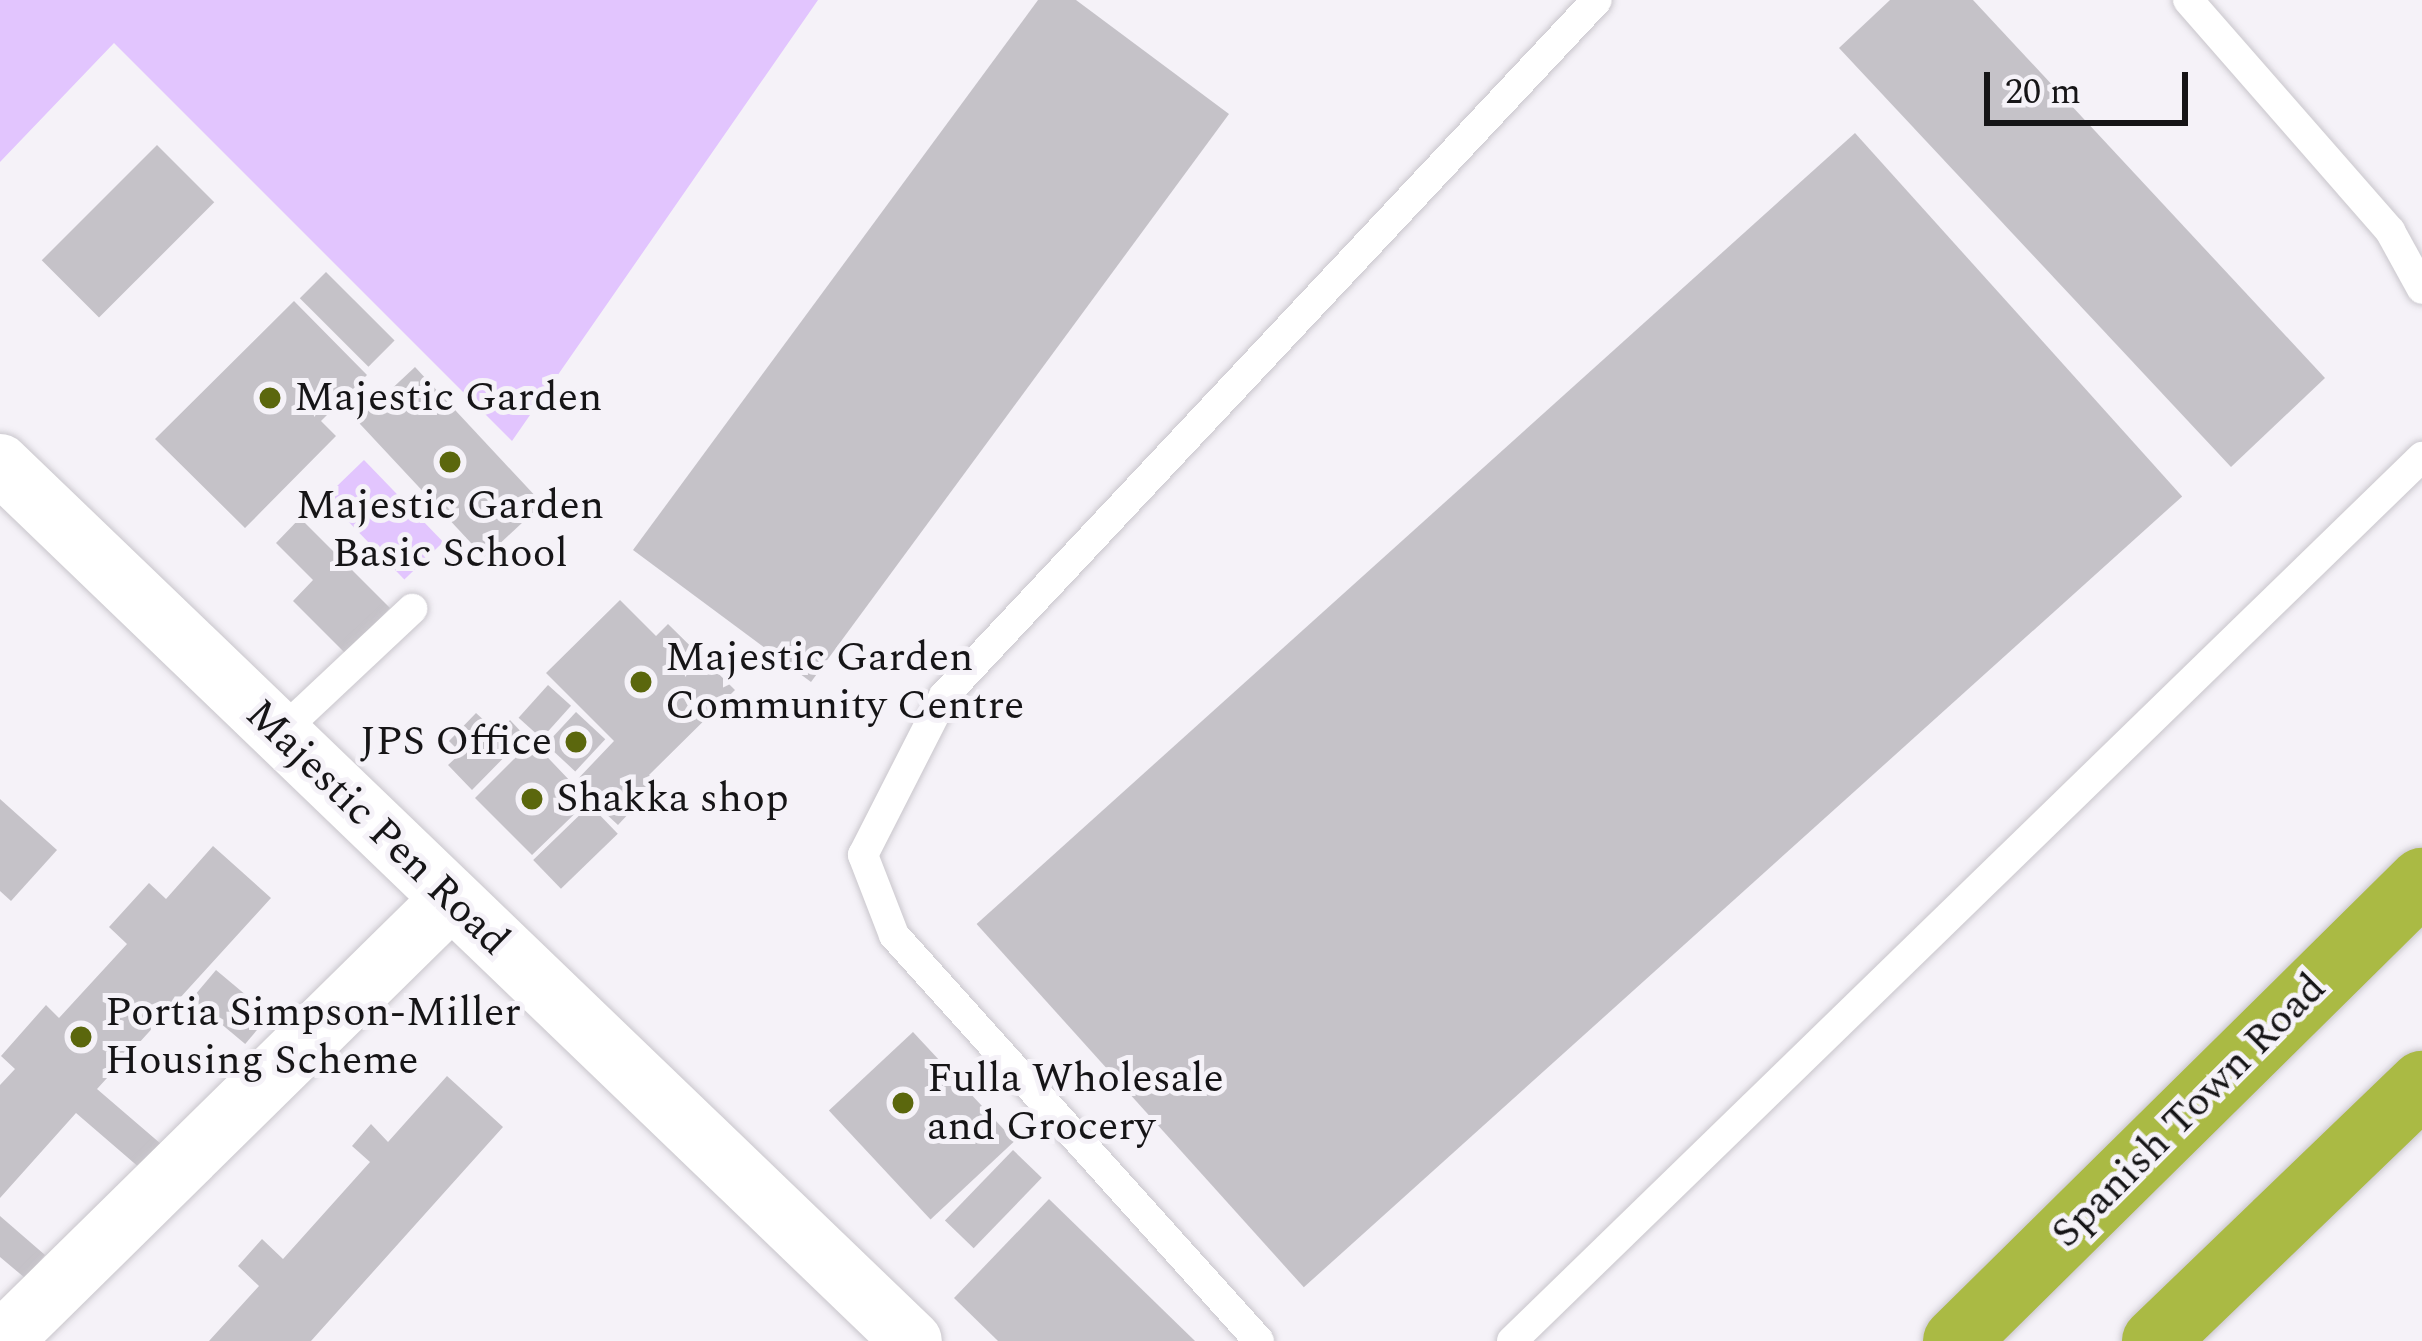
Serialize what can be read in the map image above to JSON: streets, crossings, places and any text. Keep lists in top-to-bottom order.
{
  "streets": {
    "highway": ["Spanish Town Road"],
    "street": ["Majestic Pen Road"]
  },
  "places": [
    "Majestic Garden",
    "Majestic Garden Basic School",
    "Majestic Garden Community Centre",
    "JPS Office",
    "Shakka shop",
    "Portia Simpson-Miller Housing Scheme",
    "Fulla Wholesale and Grocery"
  ],
  "scale_bar": "20 m"
}
